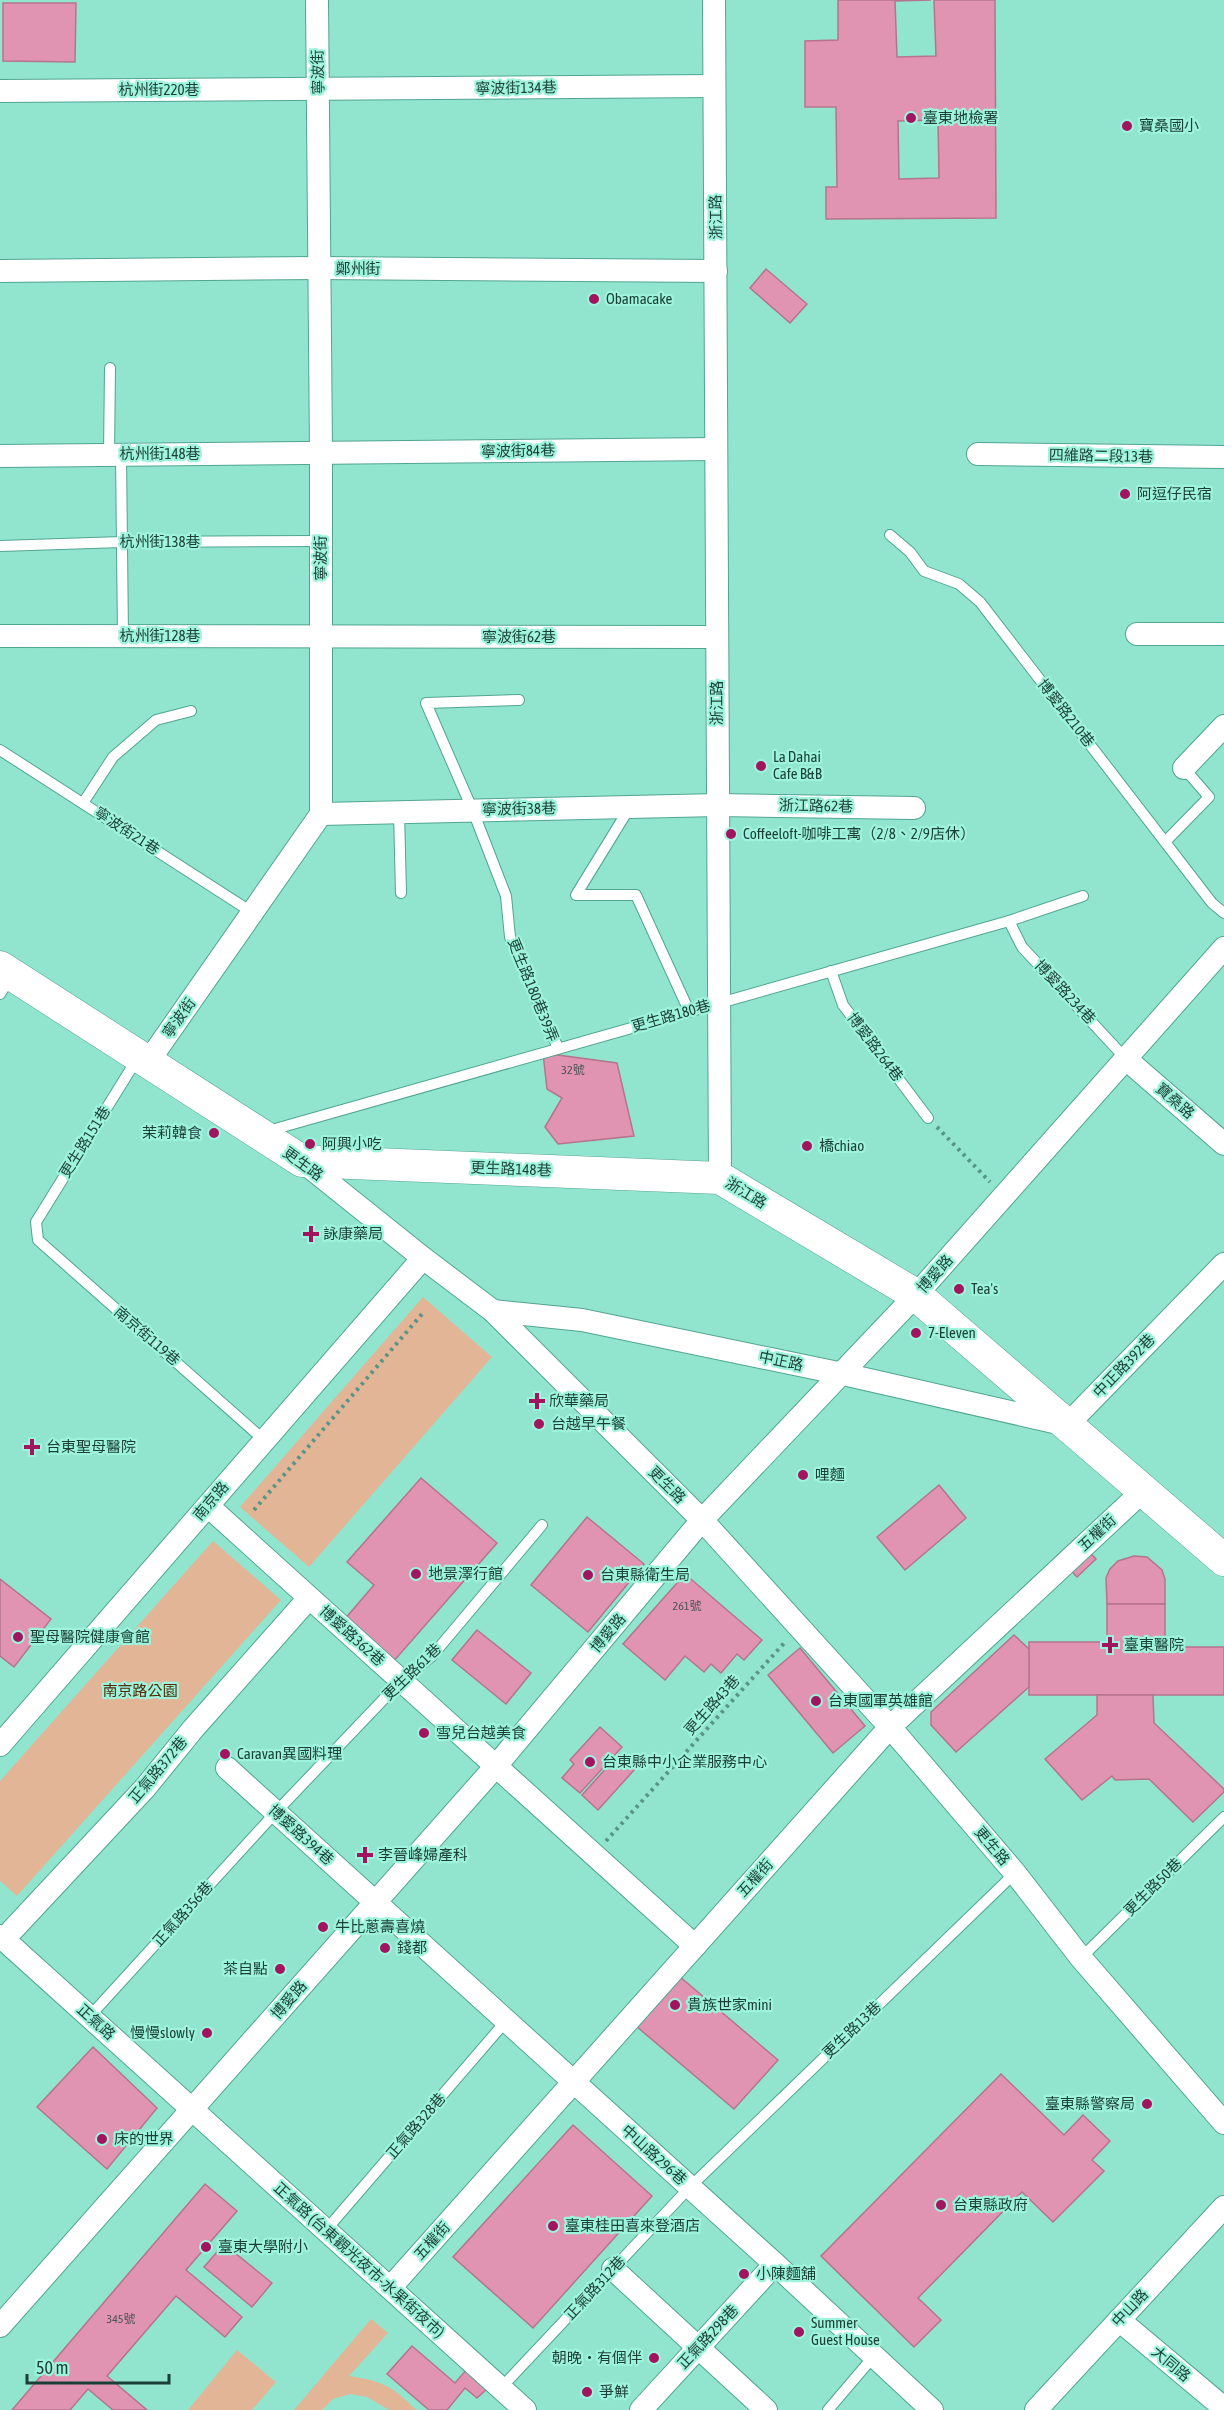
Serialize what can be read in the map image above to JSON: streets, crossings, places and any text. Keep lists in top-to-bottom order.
{
  "streets": {
    "street": [
      "寧波街",
      "寧波街134巷",
      "杭州街220巷",
      "浙江路",
      "鄭州街",
      "寧波街84巷",
      "杭州街148巷",
      "四維路二段13巷",
      "杭州街128巷",
      "寧波街62巷",
      "浙江路62巷",
      "寧波街38巷",
      "寶桑路",
      "更生路",
      "更生路148巷",
      "博愛路",
      "中正路",
      "中正路392巷",
      "南京路",
      "五權街",
      "博愛路362巷",
      "正氣路372巷",
      "博愛路394巷",
      "正氣路",
      "中山路296巷",
      "正氣路 (台東觀光夜市-水果街夜市)",
      "中山路",
      "正氣路298巷",
      "大同路"
    ],
    "lane": [
      "杭州街138巷",
      "博愛路210巷",
      "寧波街21巷",
      "更生路180巷39弄",
      "博愛路234巷",
      "更生路180巷",
      "博愛路264巷",
      "更生路151巷",
      "南京街119巷",
      "更生路61巷",
      "更生路50巷",
      "正氣路356巷",
      "更生路13巷",
      "正氣路328巷",
      "正氣路312巷"
    ],
    "path": ["更生路43巷"]
  },
  "crossings": [
    ["寧波街", "寧波街134巷"],
    ["寧波街", "杭州街220巷"],
    ["寧波街", "鄭州街"],
    ["寧波街", "寧波街84巷"],
    ["寧波街", "杭州街148巷"],
    ["寧波街", "杭州街138巷"],
    ["寧波街", "杭州街128巷"],
    ["寧波街", "寧波街62巷"],
    ["寧波街", "寧波街38巷"],
    ["寧波街", "寧波街21巷"],
    ["寧波街", "更生路151巷"],
    ["寧波街", "更生路"],
    ["寧波街134巷", "杭州街220巷"],
    ["寧波街134巷", "浙江路"],
    ["浙江路", "鄭州街"],
    ["浙江路", "寧波街84巷"],
    ["浙江路", "寧波街62巷"],
    ["浙江路", "浙江路62巷"],
    ["浙江路", "寧波街38巷"],
    ["浙江路", "更生路180巷"],
    ["浙江路", "更生路148巷"],
    ["浙江路", "博愛路"],
    ["浙江路", "中正路"],
    ["寧波街84巷", "杭州街148巷"],
    ["杭州街128巷", "寧波街62巷"],
    ["浙江路62巷", "寧波街38巷"],
    ["寧波街38巷", "更生路180巷39弄"],
    ["更生路180巷39弄", "更生路180巷"],
    ["博愛路234巷", "更生路180巷"],
    ["博愛路234巷", "寶桑路"],
    ["博愛路234巷", "博愛路"],
    ["更生路180巷", "博愛路264巷"],
    ["更生路180巷", "更生路"],
    ["寶桑路", "博愛路"],
    ["更生路151巷", "更生路"],
    ["更生路151巷", "南京街119巷"],
    ["更生路", "更生路148巷"],
    ["更生路", "博愛路"],
    ["更生路", "中正路"],
    ["更生路", "南京路"],
    ["更生路", "五權街"],
    ["更生路", "更生路43巷"],
    ["更生路", "更生路50巷"],
    ["更生路", "更生路13巷"],
    ["博愛路", "中正路"],
    ["博愛路", "博愛路362巷"],
    ["博愛路", "博愛路394巷"],
    ["博愛路", "正氣路"],
    ["博愛路", "中山路296巷"],
    ["博愛路", "正氣路 (台東觀光夜市-水果街夜市)"],
    ["南京街119巷", "南京路"],
    ["中正路", "中正路392巷"],
    ["中正路", "五權街"],
    ["南京路", "博愛路362巷"],
    ["五權街", "博愛路362巷"],
    ["五權街", "中山路296巷"],
    ["五權街", "正氣路 (台東觀光夜市-水果街夜市)"],
    ["博愛路362巷", "更生路61巷"],
    ["博愛路362巷", "更生路43巷"],
    ["博愛路362巷", "正氣路372巷"],
    ["更生路61巷", "博愛路394巷"],
    ["更生路61巷", "正氣路356巷"],
    ["正氣路372巷", "正氣路"],
    ["博愛路394巷", "正氣路356巷"],
    ["博愛路394巷", "中山路296巷"],
    ["正氣路356巷", "正氣路"],
    ["正氣路", "正氣路 (台東觀光夜市-水果街夜市)"],
    ["更生路13巷", "中山路296巷"],
    ["更生路13巷", "正氣路312巷"],
    ["正氣路328巷", "中山路296巷"],
    ["正氣路328巷", "正氣路 (台東觀光夜市-水果街夜市)"],
    ["中山路296巷", "正氣路312巷"],
    ["中山路296巷", "正氣路298巷"],
    ["正氣路 (台東觀光夜市-水果街夜市)", "正氣路312巷"],
    ["中山路", "大同路"]
  ],
  "parks": ["南京路公園"],
  "places": {
    "other": [
      "臺東地檢署",
      "寶桑國小",
      "Obamacake",
      "阿逗仔民宿",
      "La Dahai Cafe B&B",
      "Coffeeloft-咖啡工寓（2/8、2/9店休）",
      "茉莉韓食",
      "阿興小吃",
      "橋chiao",
      "Tea's",
      "7-Eleven",
      "台越早午餐",
      "哩麵",
      "地景澤行館",
      "台東縣衛生局",
      "聖母醫院健康會館",
      "台東國軍英雄館",
      "雪兒台越美食",
      "Caravan異國料理",
      "台東縣中小企業服務中心",
      "牛比蔥壽喜燒",
      "錢都",
      "茶自點",
      "貴族世家mini",
      "慢慢slowly",
      "臺東縣警察局",
      "床的世界",
      "台東縣政府",
      "臺東桂田喜來登酒店",
      "臺東大學附小",
      "小陳麵舖",
      "Summer Guest House",
      "朝晚‧有個伴",
      "爭鮮"
    ],
    "health": [
      "詠康藥局",
      "欣華藥局",
      "台東聖母醫院",
      "臺東醫院",
      "李晉峰婦產科"
    ]
  },
  "house_numbers": ["32號", "261號", "345號"],
  "scale_bar": "50 m"
}
